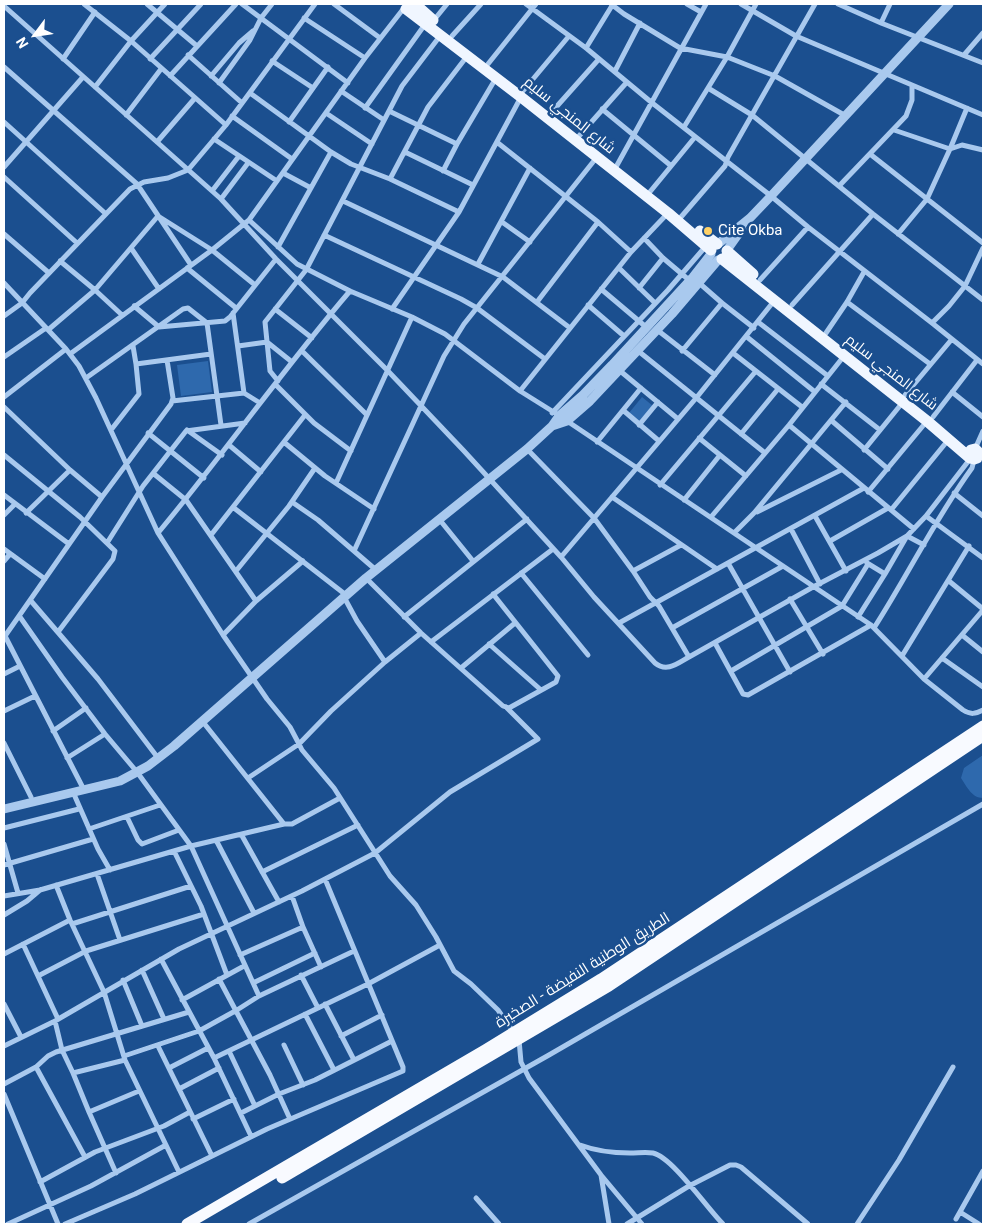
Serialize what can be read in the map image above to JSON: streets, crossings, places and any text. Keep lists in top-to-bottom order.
{
  "streets": {
    "highway": ["الطريق الوطنية النفيضة - الصخيرة"],
    "main road": ["شارع المنجي سليم"]
  },
  "places": ["Cite Okba"],
  "north": "bottom left"
}
